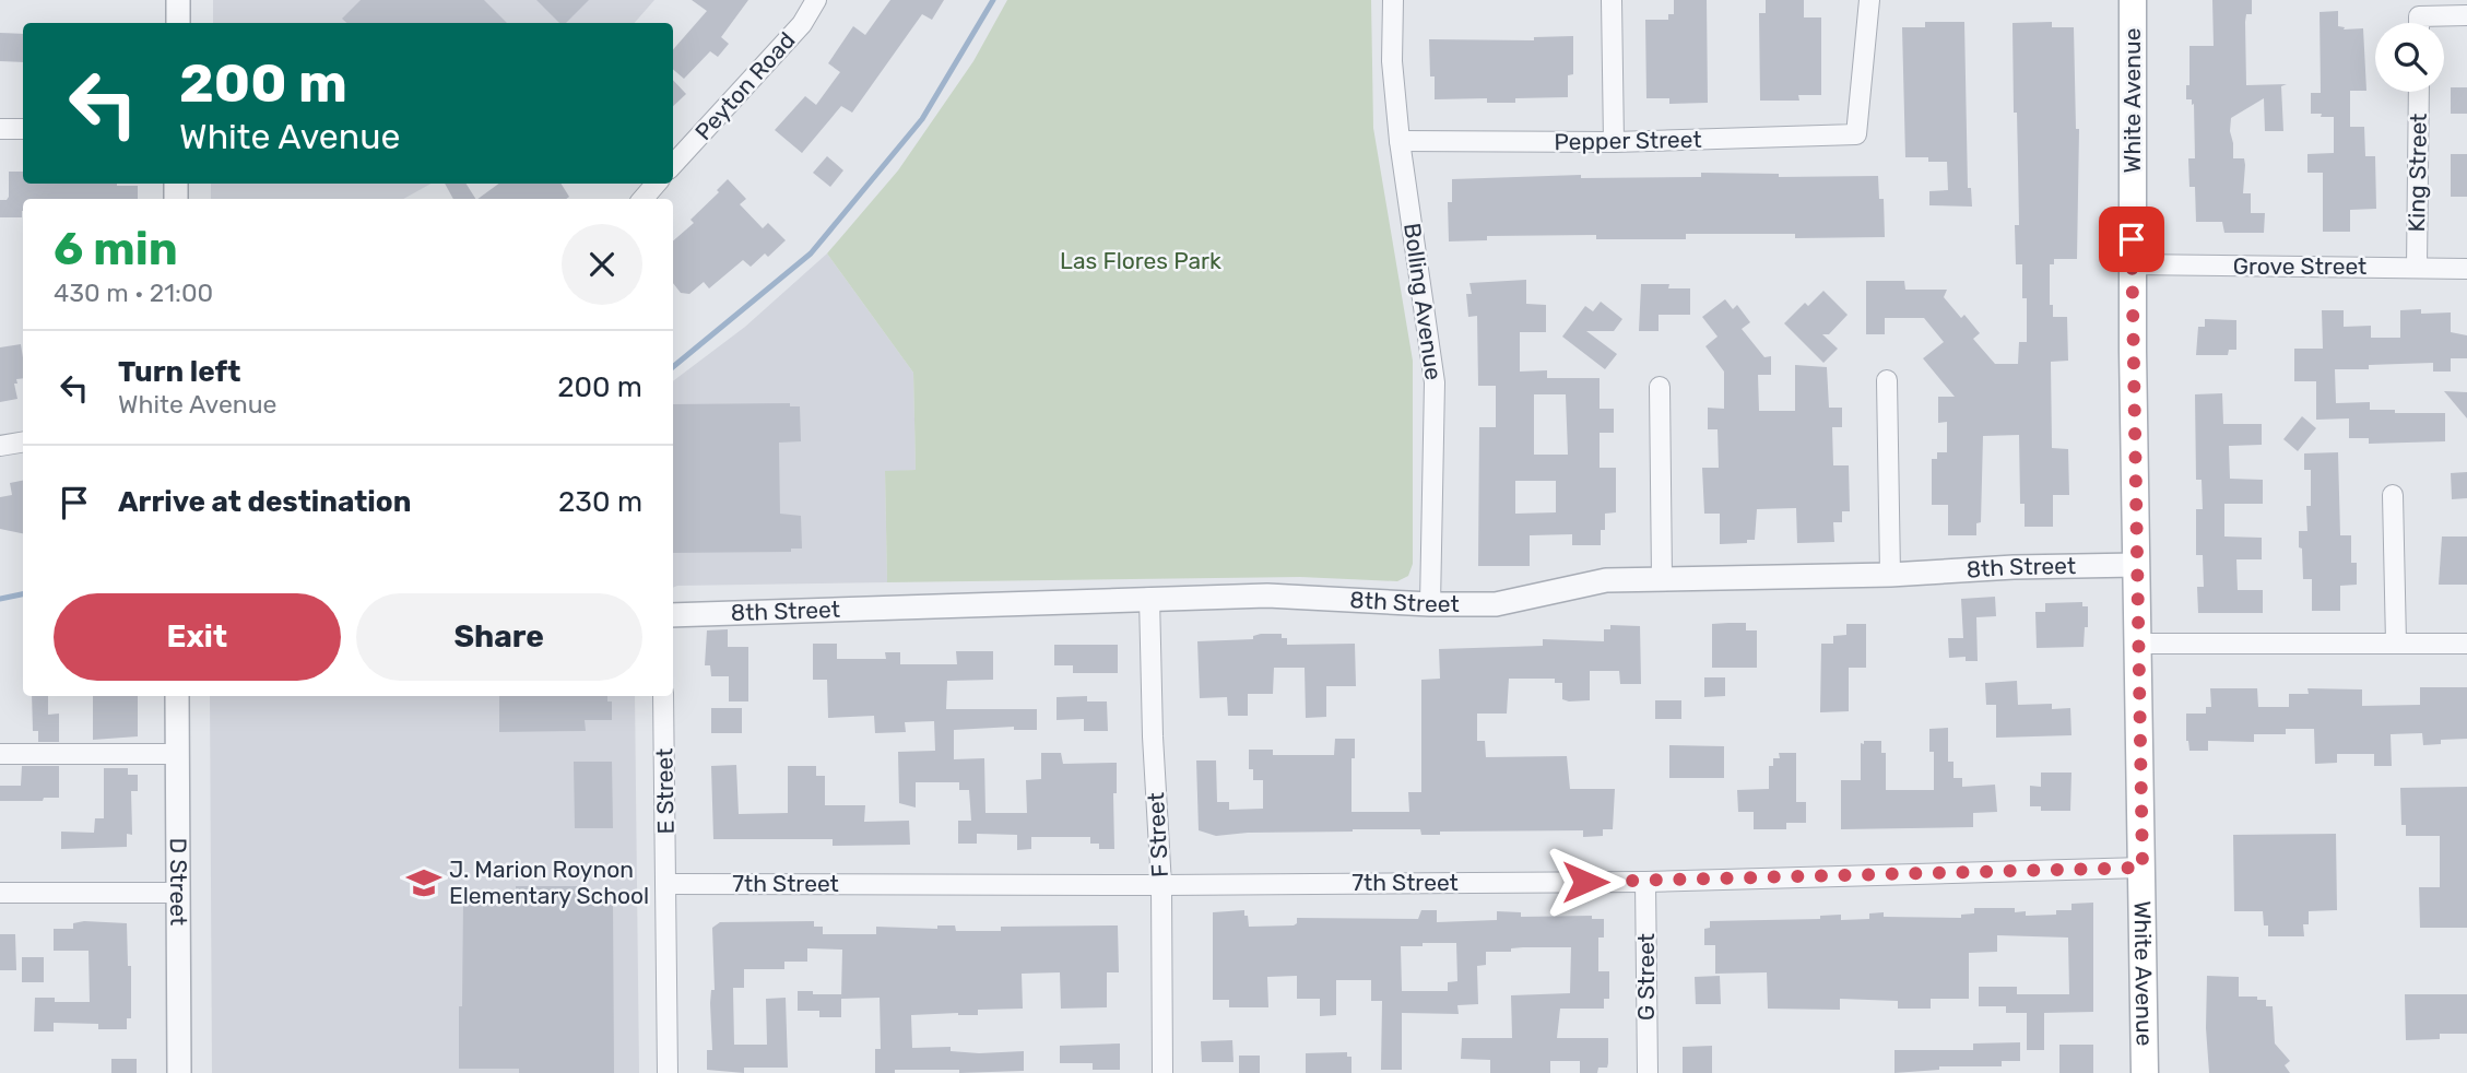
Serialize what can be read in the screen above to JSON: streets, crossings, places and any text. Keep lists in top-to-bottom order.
{
  "streets": {
    "main road": ["White Avenue"],
    "street": [
      "Peyton Road",
      "Pepper Street",
      "King Street",
      "Grove Street",
      "Bolling Avenue",
      "8th Street",
      "E Street",
      "F Street",
      "D Street",
      "7th Street",
      "G Street"
    ]
  },
  "crossings": [
    ["White Avenue", "Grove Street"],
    ["White Avenue", "8th Street"],
    ["White Avenue", "7th Street"],
    ["Pepper Street", "Bolling Avenue"],
    ["King Street", "Grove Street"],
    ["Bolling Avenue", "8th Street"],
    ["8th Street", "F Street"],
    ["E Street", "7th Street"],
    ["F Street", "7th Street"],
    ["7th Street", "G Street"]
  ],
  "parks": ["Las Flores Park"],
  "places": {
    "school or university": ["J. Marion Roynon Elementary School"]
  },
  "page": {
    "turn": ["200 m", "White Avenue"],
    "heading": ["6 min", "430 m · 21:00"],
    "list": [
      {
        "name": "Turn left",
        "note": "White Avenue",
        "value": "200 m"
      },
      {
        "name": "Arrive at destination",
        "value": "230 m"
      }
    ],
    "buttons": ["Exit", "Share"]
  }
}
